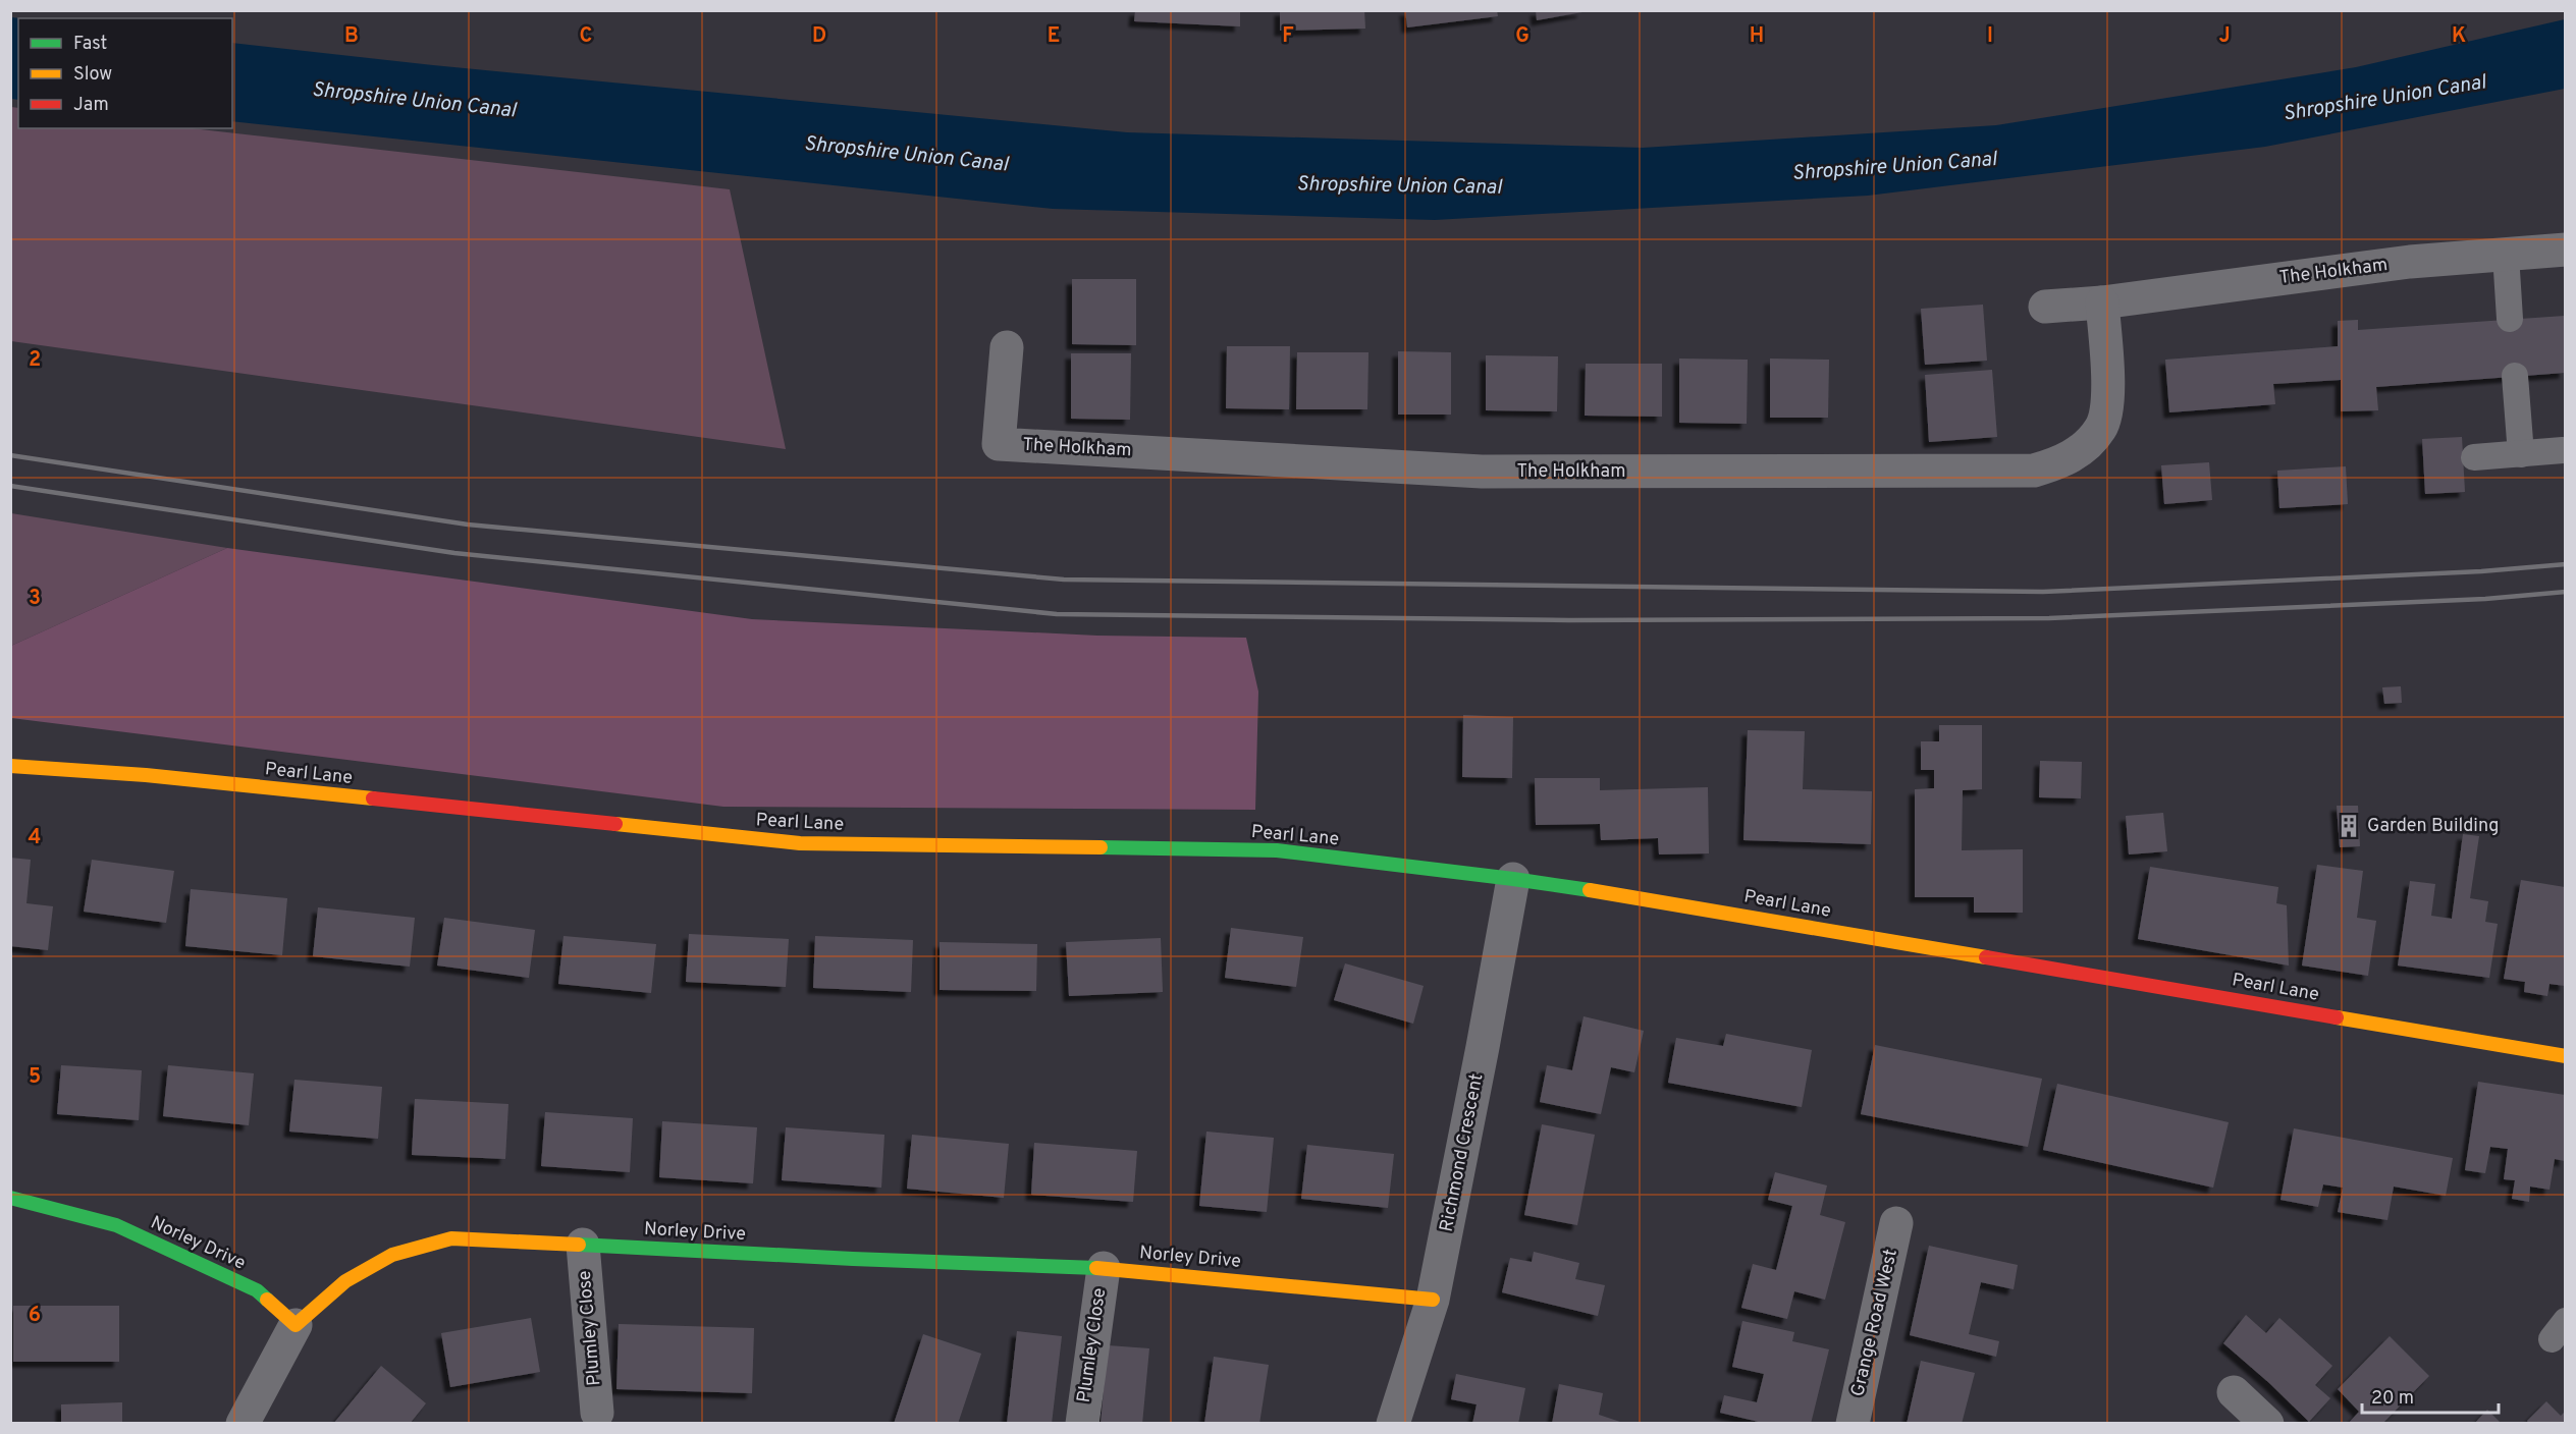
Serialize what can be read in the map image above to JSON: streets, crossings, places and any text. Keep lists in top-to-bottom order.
{
  "streets": {
    "street": [
      "The Holkham",
      "Pearl Lane",
      "Richmond Crescent",
      "Norley Drive",
      "Grange Road West",
      "Plumley Close"
    ]
  },
  "crossings": [
    ["Pearl Lane", "Richmond Crescent"],
    ["Richmond Crescent", "Norley Drive"],
    ["Norley Drive", "Plumley Close"]
  ],
  "water": ["Shropshire Union Canal"],
  "places": {
    "building": ["Garden Building"]
  },
  "legend": ["Fast", "Slow", "Jam"],
  "scale_bar": "20 m",
  "grid": {
    "columns": [
      "B",
      "C",
      "D",
      "E",
      "F",
      "G",
      "H",
      "I",
      "J",
      "K"
    ],
    "rows": [
      "2",
      "3",
      "4",
      "5",
      "6"
    ]
  }
}
